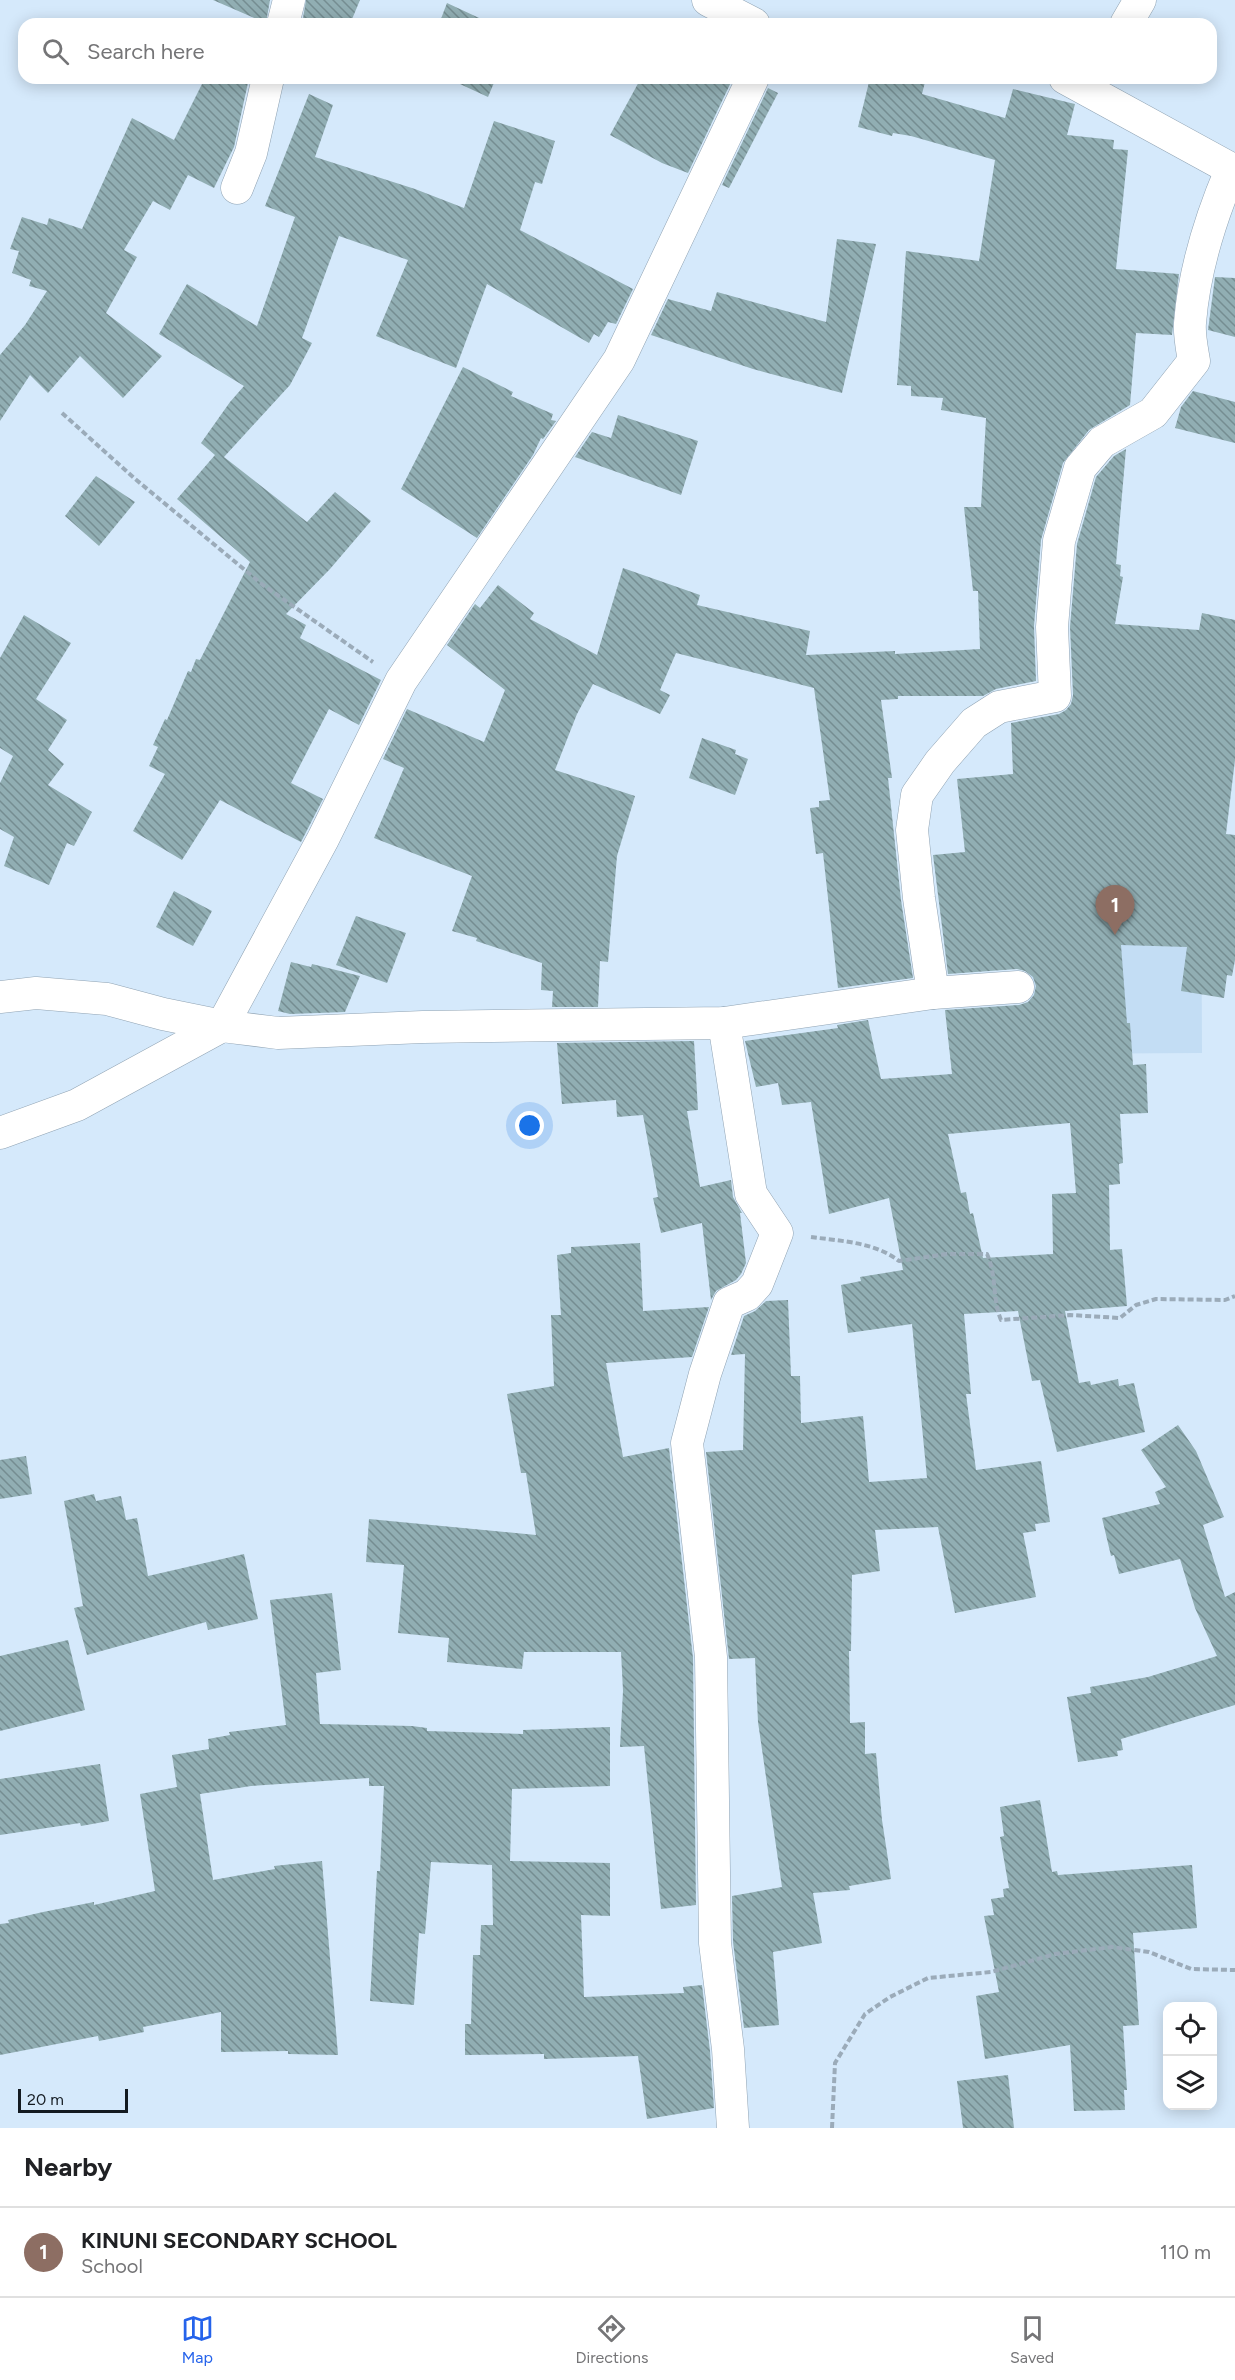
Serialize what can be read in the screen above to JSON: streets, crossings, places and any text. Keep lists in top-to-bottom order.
{
  "scale_bar": "20 m",
  "page": {
    "search": "Search here",
    "pins": "1",
    "scale": "20 m",
    "heading": "Nearby",
    "list": [
      {
        "mark": "1",
        "name": "KINUNI SECONDARY SCHOOL",
        "note": "School",
        "value": "110 m"
      }
    ],
    "nav": ["Map", "Directions", "Saved"]
  }
}
